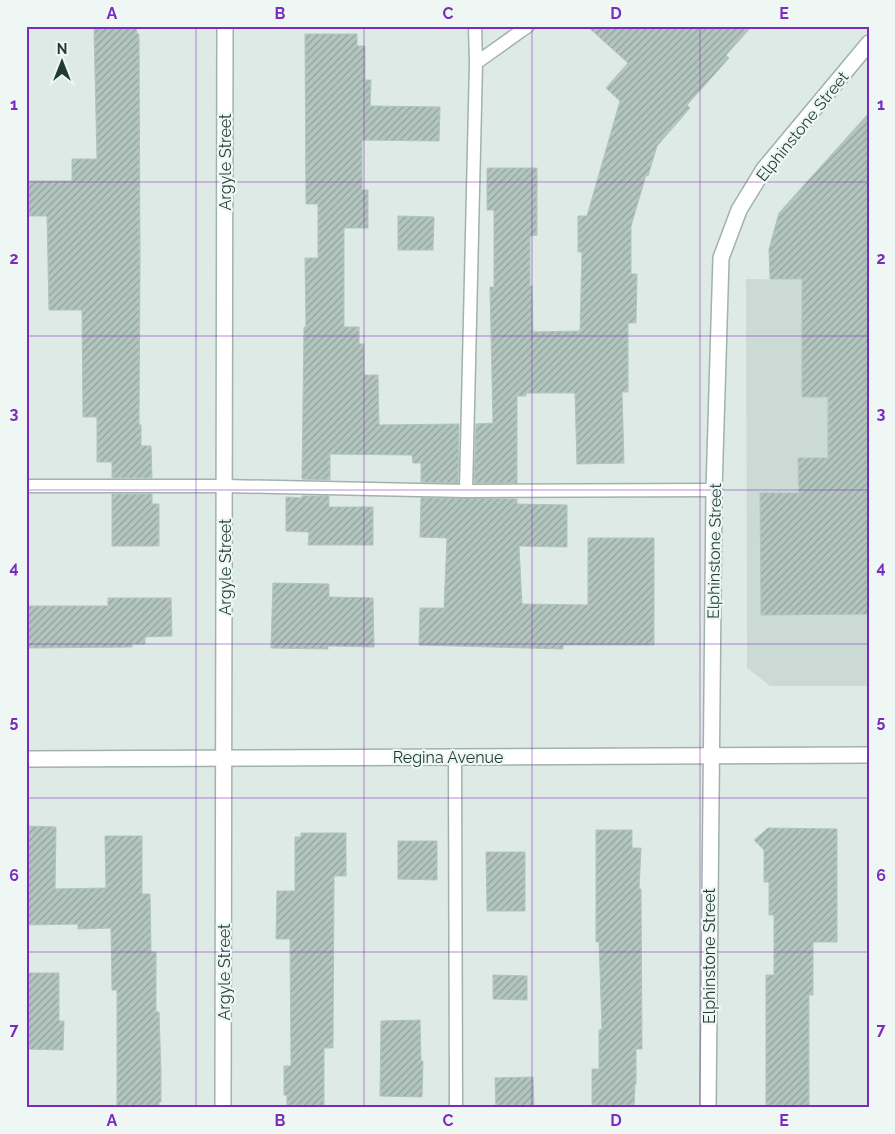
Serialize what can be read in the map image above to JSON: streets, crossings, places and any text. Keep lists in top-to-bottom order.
{
  "streets": {
    "street": ["Elphinstone Street", "Argyle Street", "Regina Avenue"]
  },
  "crossings": [
    ["Elphinstone Street", "Regina Avenue"],
    ["Argyle Street", "Regina Avenue"]
  ],
  "north": "top",
  "grid": {
    "columns": [
      "A",
      "B",
      "C",
      "D",
      "E"
    ],
    "rows": [
      "1",
      "2",
      "3",
      "4",
      "5",
      "6",
      "7"
    ]
  }
}
